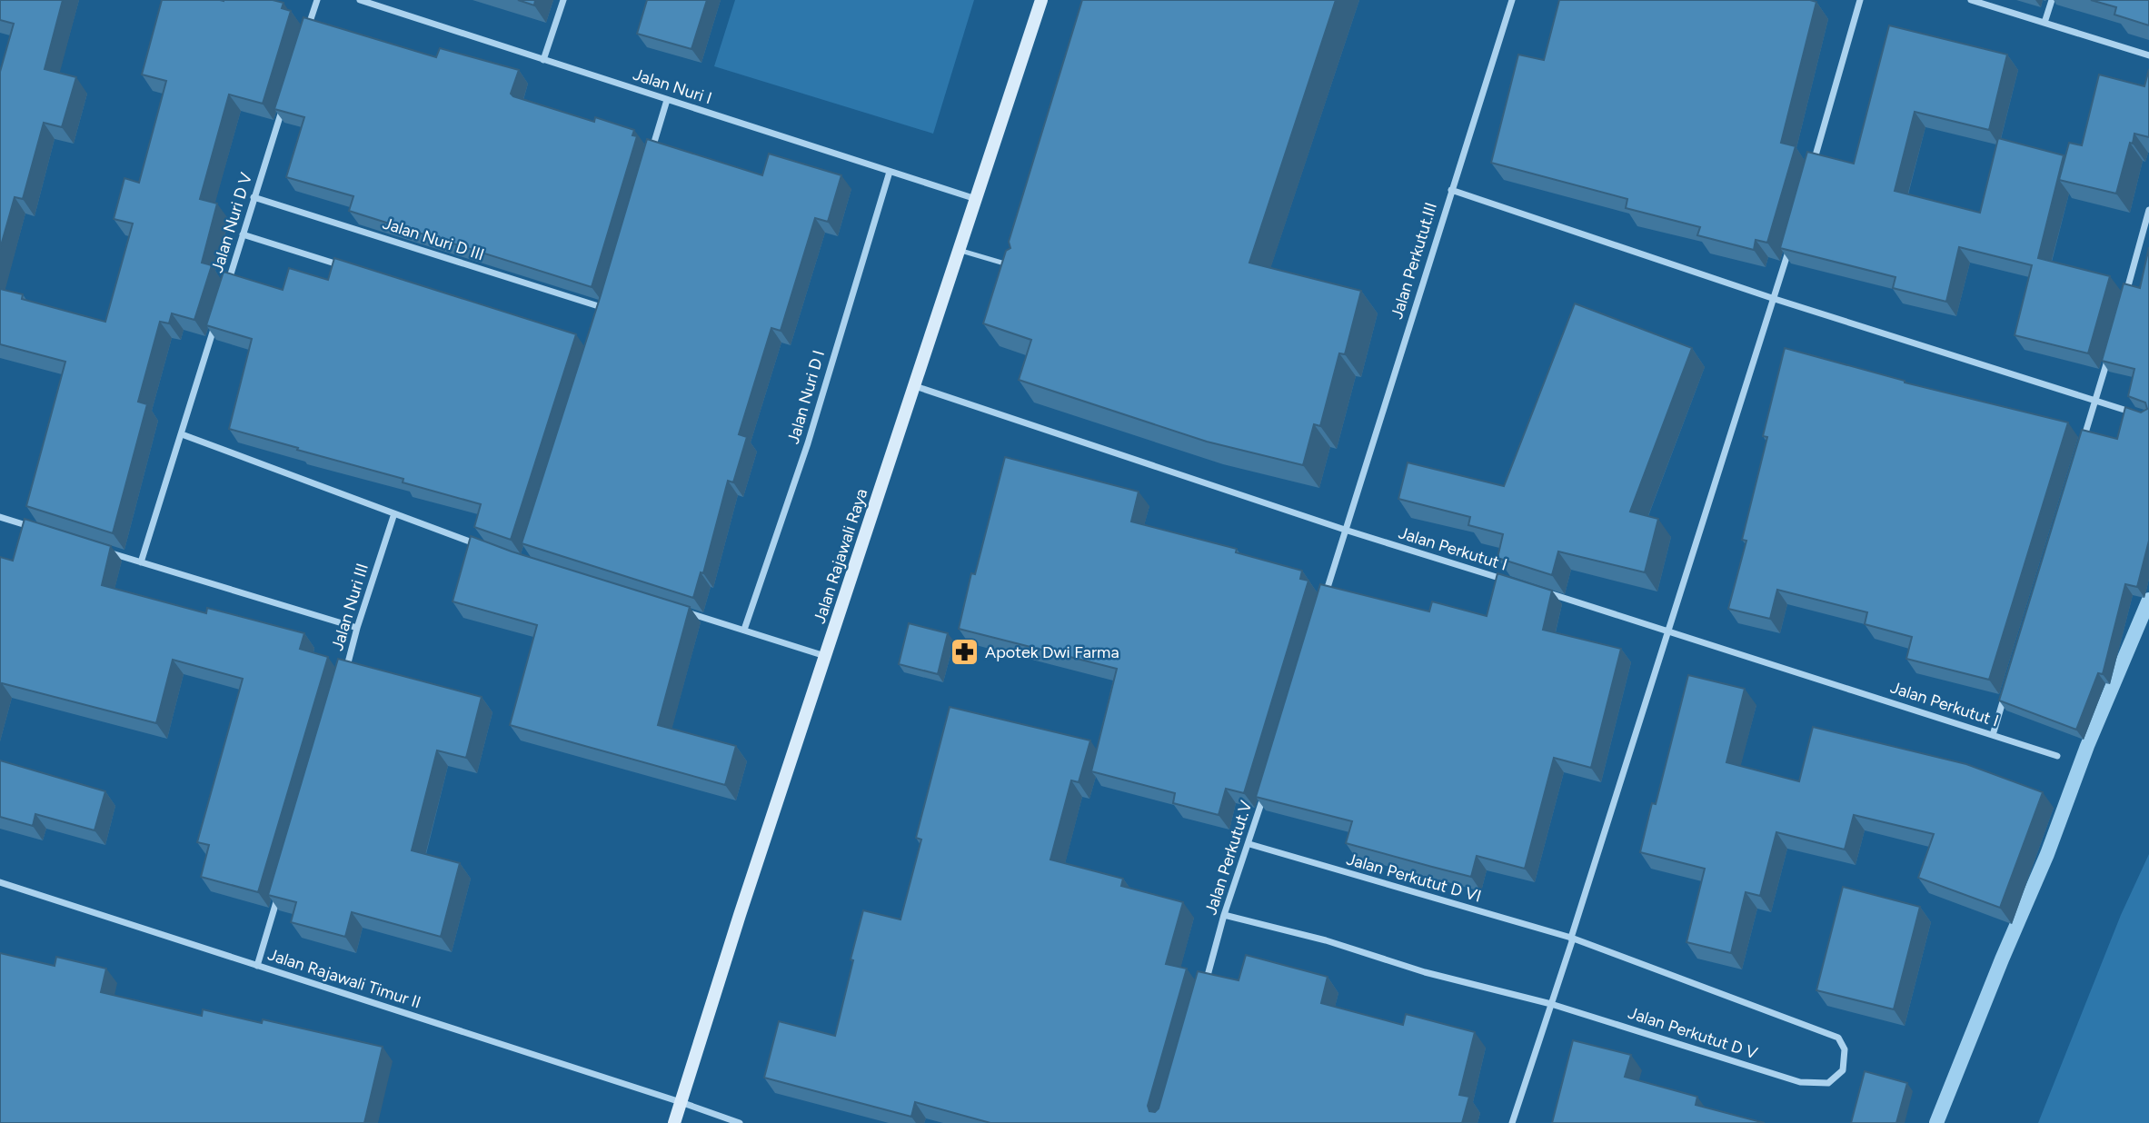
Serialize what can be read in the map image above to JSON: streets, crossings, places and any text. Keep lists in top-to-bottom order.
{
  "streets": {
    "street": [
      "Jalan Nuri I",
      "Jalan Nuri D V",
      "Jalan Nuri D III",
      "Jalan Perkutut.III",
      "Jalan Nuri D I",
      "Jalan Perkutut I",
      "Jalan Rajawali Raya",
      "Jalan Nuri III",
      "Jalan Perkutut.V",
      "Jalan Perkutut D VI",
      "Jalan Rajawali Timur II",
      "Jalan Perkutut D V"
    ]
  },
  "crossings": [
    ["Jalan Nuri I", "Jalan Nuri D I"],
    ["Jalan Nuri I", "Jalan Rajawali Raya"],
    ["Jalan Nuri D V", "Jalan Nuri D III"],
    ["Jalan Perkutut.III", "Jalan Perkutut I"],
    ["Jalan Perkutut I", "Jalan Rajawali Raya"],
    ["Jalan Rajawali Raya", "Jalan Rajawali Timur II"],
    ["Jalan Perkutut.V", "Jalan Perkutut D VI"],
    ["Jalan Perkutut.V", "Jalan Perkutut D V"],
    ["Jalan Perkutut D VI", "Jalan Perkutut D V"]
  ],
  "places": {
    "pharmacy": ["Apotek Dwi Farma"]
  }
}
